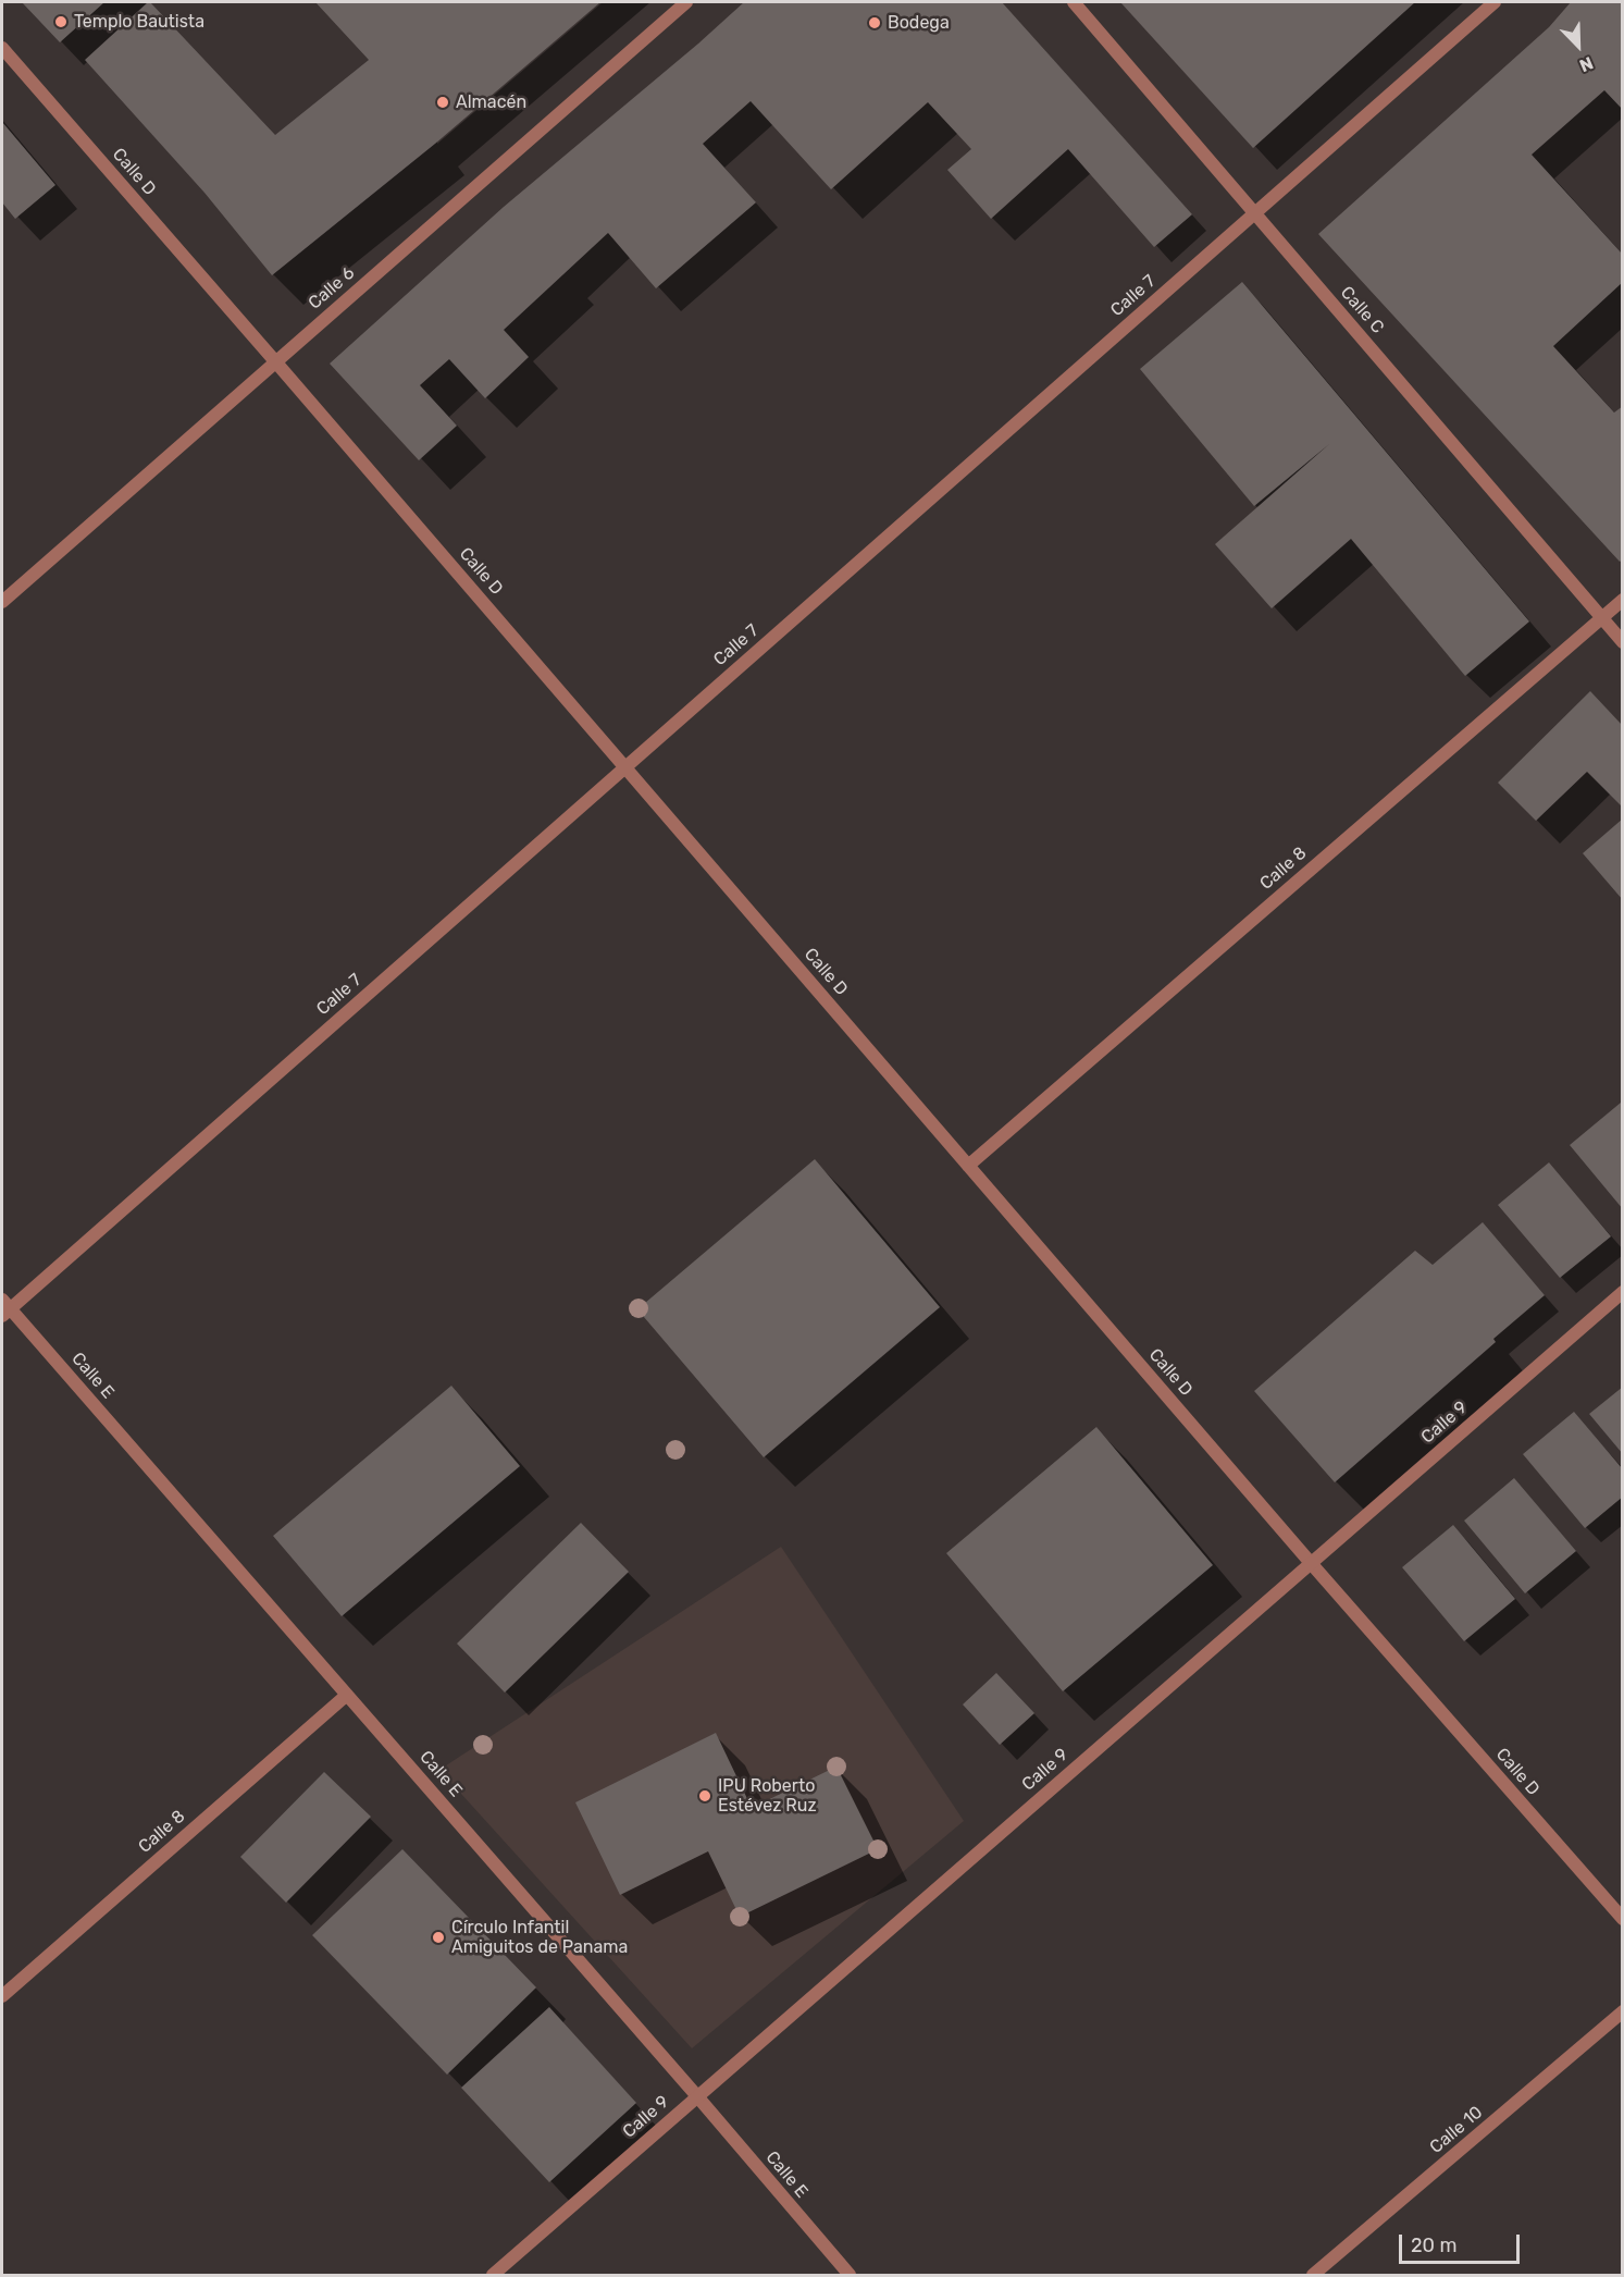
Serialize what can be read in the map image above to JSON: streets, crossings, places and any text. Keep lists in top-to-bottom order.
{
  "streets": {
    "street": [
      "Calle D",
      "Calle 6",
      "Calle 7",
      "Calle C",
      "Calle 8",
      "Calle E",
      "Calle 9",
      "Calle 10"
    ]
  },
  "crossings": [
    ["Calle D", "Calle 6"],
    ["Calle D", "Calle 7"],
    ["Calle D", "Calle 8"],
    ["Calle D", "Calle 9"],
    ["Calle 7", "Calle C"],
    ["Calle 7", "Calle E"],
    ["Calle C", "Calle 8"],
    ["Calle 8", "Calle E"],
    ["Calle E", "Calle 9"]
  ],
  "places": [
    "Templo Bautista",
    "Bodega",
    "Almacén",
    "IPU Roberto Estévez Ruz",
    "Círculo Infantil Amiguitos de Panama"
  ],
  "scale_bar": "20 m",
  "north": "bottom right"
}
